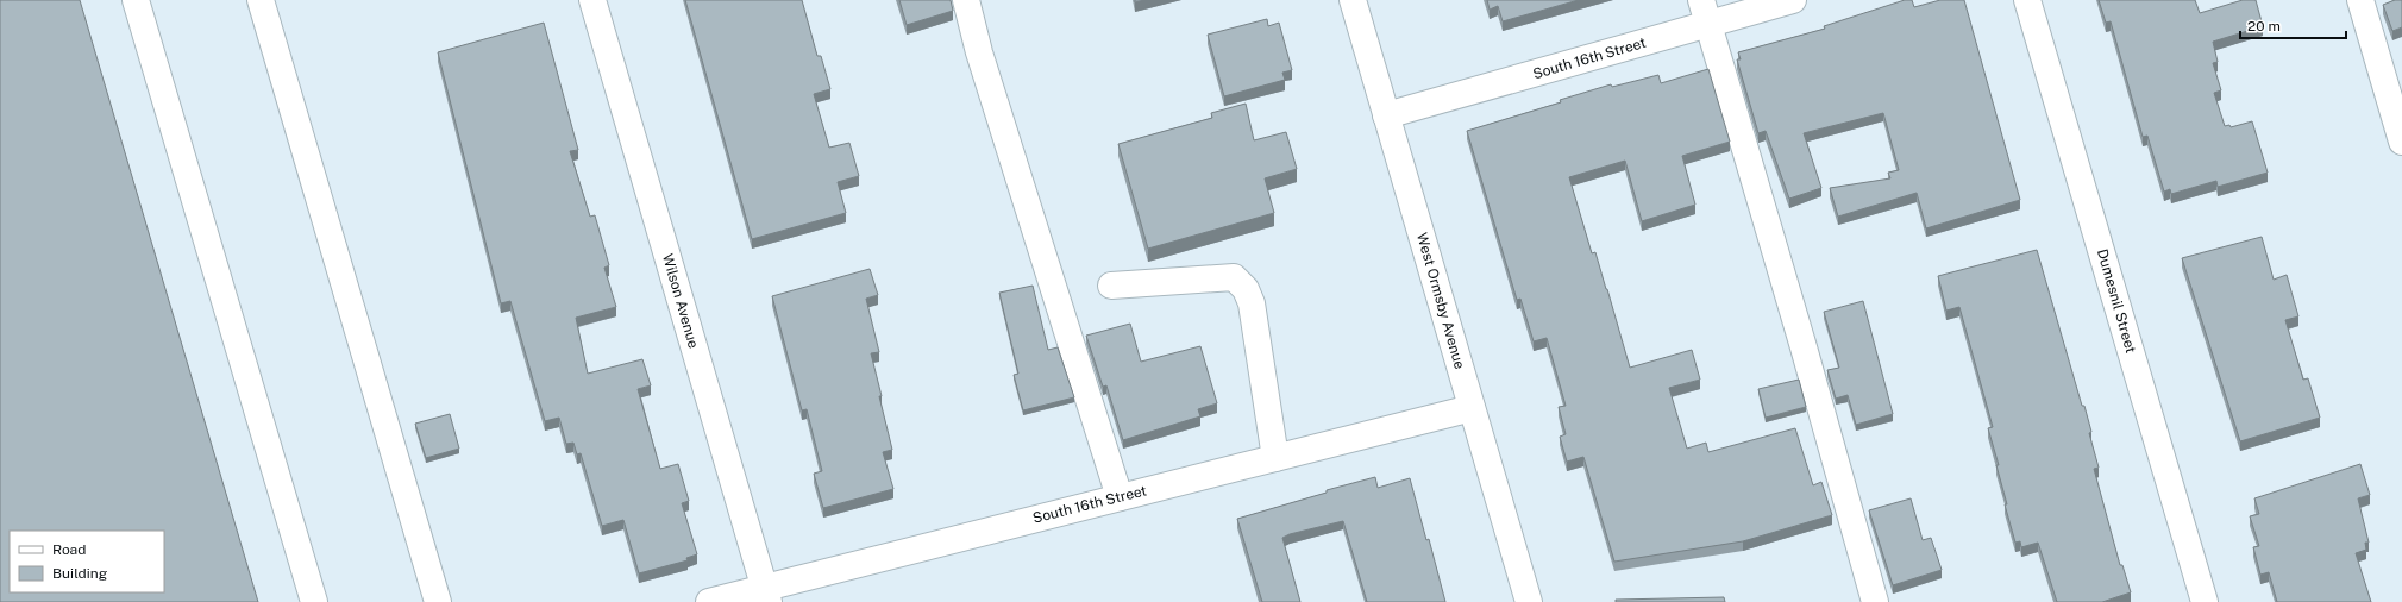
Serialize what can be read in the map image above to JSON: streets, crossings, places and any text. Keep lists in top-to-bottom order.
{
  "streets": {
    "street": [
      "South 16th Street",
      "Wilson Avenue",
      "West Ormsby Avenue",
      "Dumesnil Street"
    ]
  },
  "crossings": [
    ["South 16th Street", "Wilson Avenue"],
    ["South 16th Street", "West Ormsby Avenue"]
  ],
  "legend": ["Road", "Building"],
  "scale_bar": "20 m"
}
